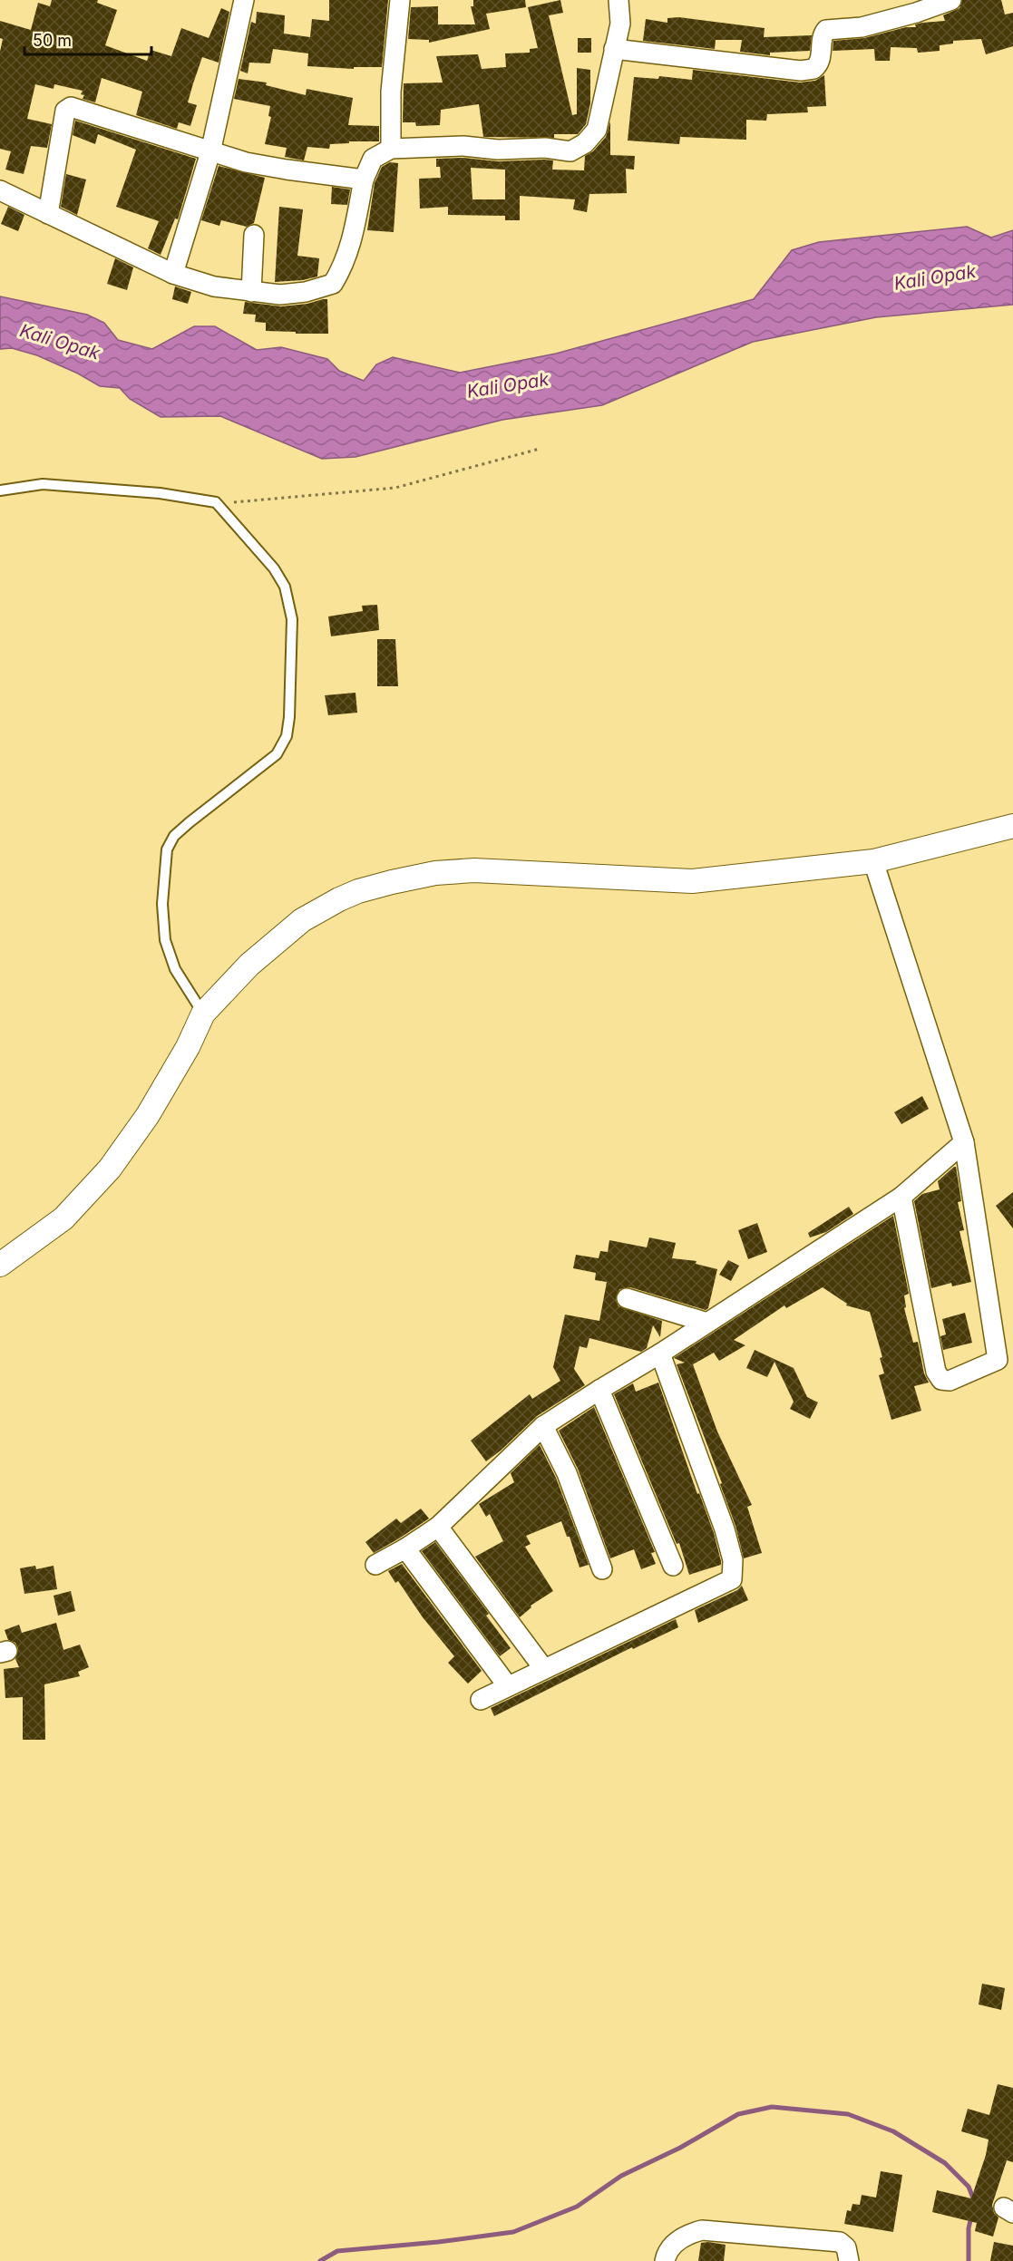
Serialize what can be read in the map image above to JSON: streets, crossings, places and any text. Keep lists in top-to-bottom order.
{
  "water": ["Kali Opak"],
  "scale_bar": "50 m"
}
